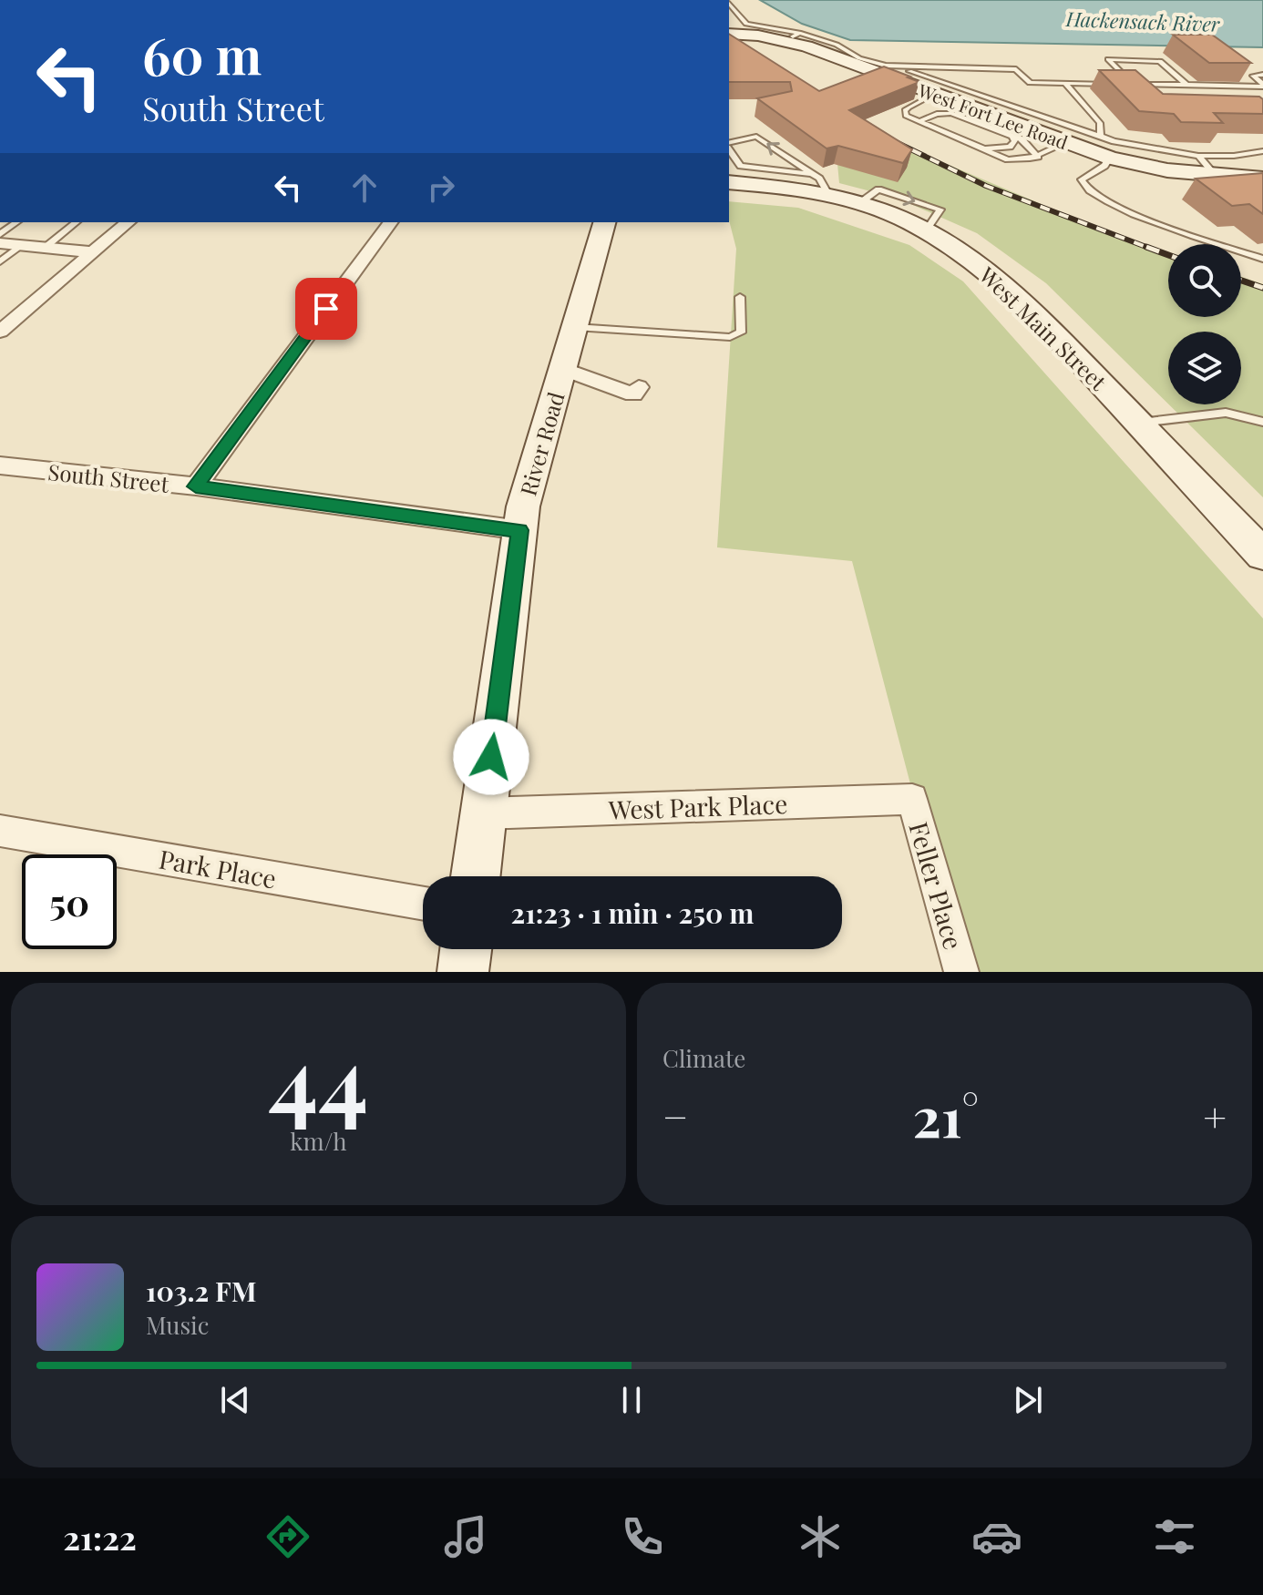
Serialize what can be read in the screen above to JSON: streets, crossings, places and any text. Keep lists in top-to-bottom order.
{
  "streets": {
    "main road": ["West Fort Lee Road", "West Main Street", "River Road"],
    "street": [
      "South Street",
      "West Park Place",
      "Park Place",
      "Feller Place"
    ]
  },
  "crossings": [
    ["River Road", "South Street"],
    ["River Road", "West Park Place"],
    ["West Park Place", "Feller Place"]
  ],
  "water": ["Hackensack River"],
  "page": {
    "turn": ["60 m", "South Street"],
    "limit": "50",
    "trip": "21:23 · 1 min · 250 m",
    "tile": [
      ["44", "km/h"],
      "Climate"
    ],
    "heat": ["−", "21°", "+"],
    "song": ["103.2 FM", "Music"],
    "tabs": "21:22"
  }
}
